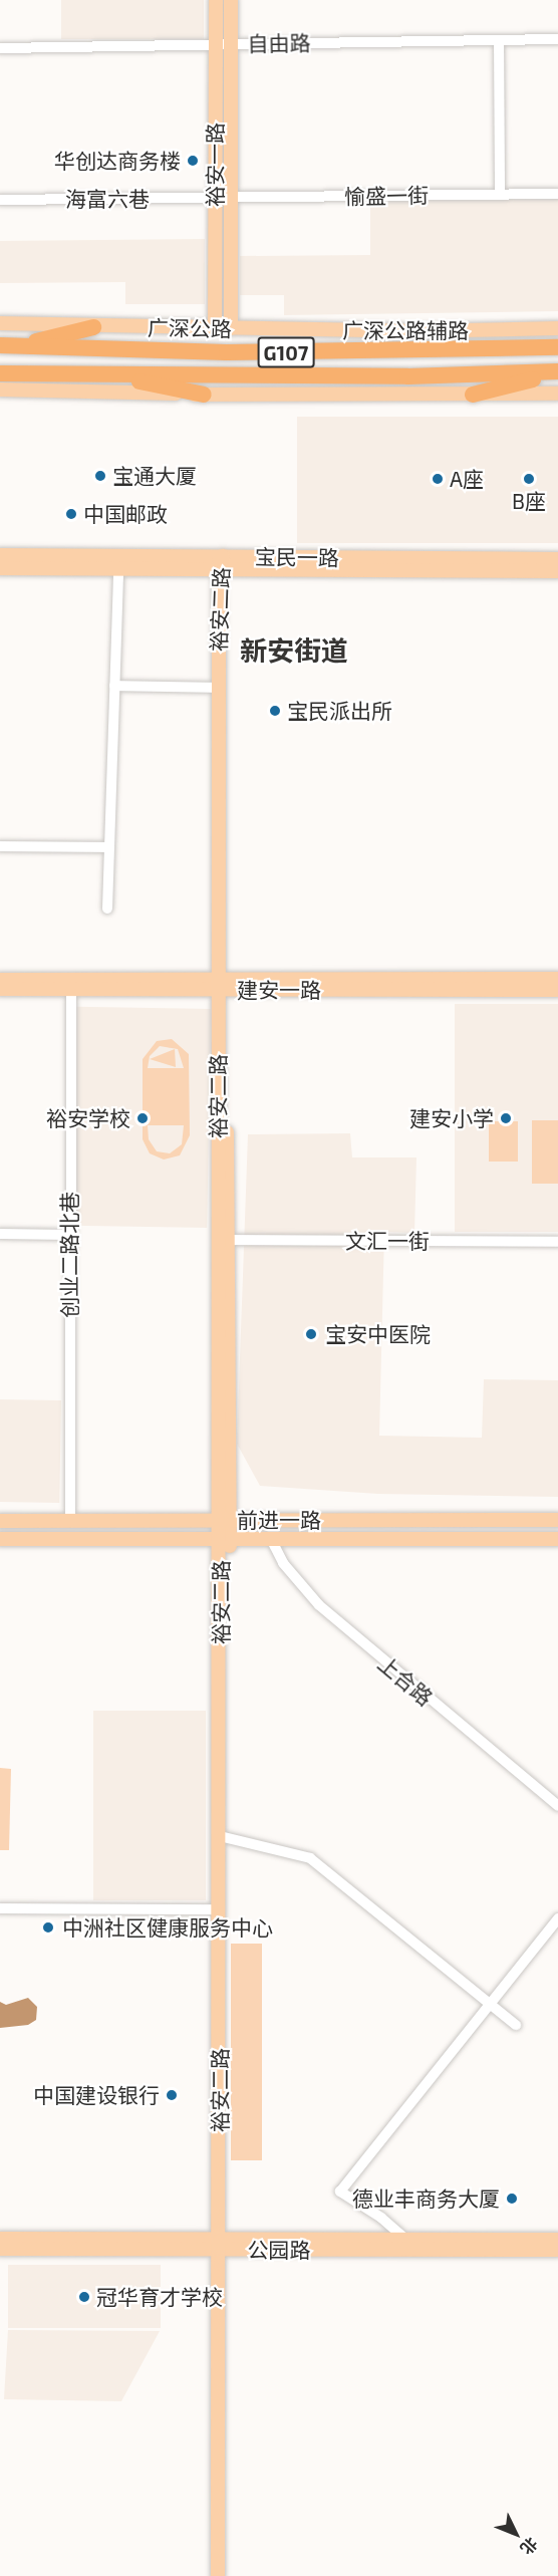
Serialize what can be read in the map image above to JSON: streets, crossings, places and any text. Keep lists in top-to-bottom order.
{
  "streets": {
    "highway": ["广深公路", "G107"],
    "main road": [
      "裕安一路",
      "广深公路辅路",
      "宝民一路",
      "裕安二路",
      "建安一路",
      "前进一路",
      "公园路"
    ],
    "street": [
      "自由路",
      "愉盛一街",
      "海富六巷",
      "文汇一街",
      "创业二路北巷",
      "上合路"
    ]
  },
  "crossings": [
    ["自由路", "裕安一路"],
    ["裕安一路", "愉盛一街"],
    ["裕安一路", "海富六巷"],
    ["裕安一路", "广深公路辅路"],
    ["愉盛一街", "海富六巷"],
    ["宝民一路", "裕安二路"],
    ["裕安二路", "建安一路"],
    ["裕安二路", "文汇一街"],
    ["裕安二路", "前进一路"],
    ["裕安二路", "公园路"],
    ["建安一路", "创业二路北巷"],
    ["创业二路北巷", "前进一路"],
    ["前进一路", "上合路"]
  ],
  "districts": ["新安街道"],
  "places": [
    "华创达商务楼",
    "宝通大厦",
    "A座",
    "B座",
    "中国邮政",
    "宝民派出所",
    "裕安学校",
    "建安小学",
    "宝安中医院",
    "中洲社区健康服务中心",
    "中国建设银行",
    "德业丰商务大厦",
    "冠华育才学校"
  ],
  "north": "bottom right"
}
